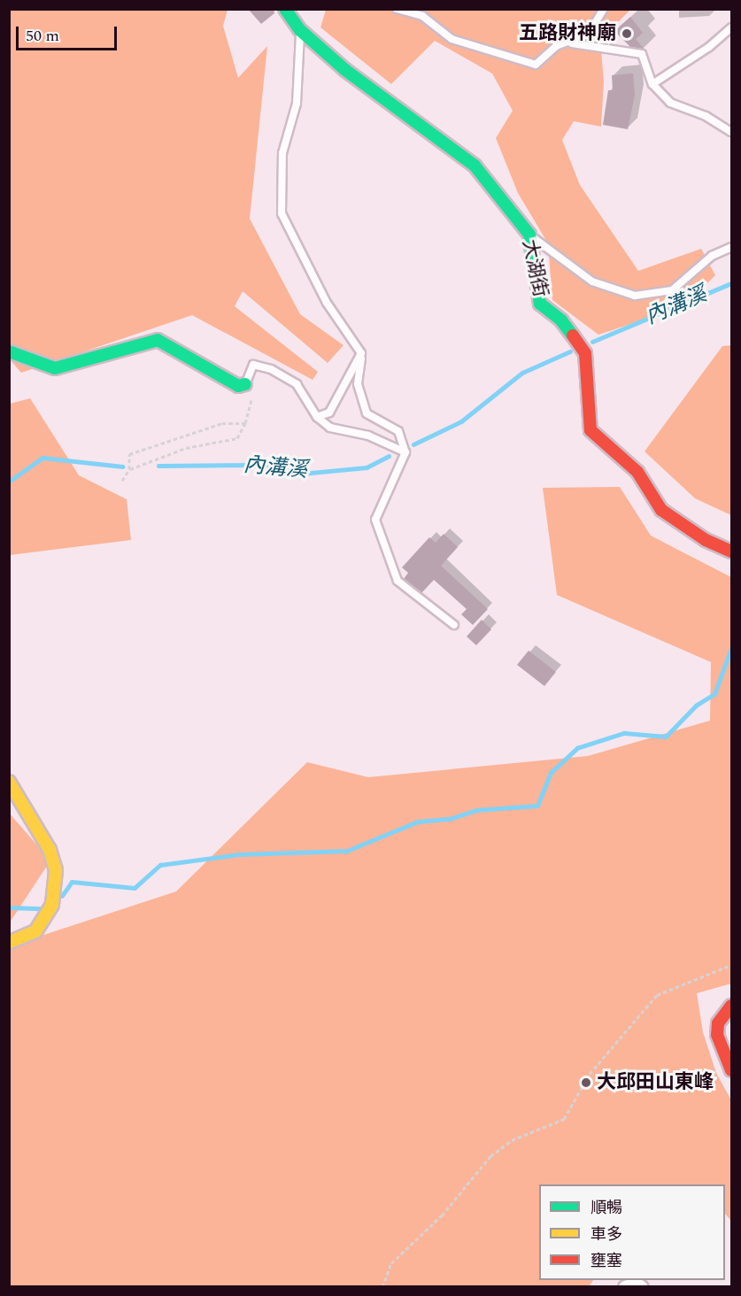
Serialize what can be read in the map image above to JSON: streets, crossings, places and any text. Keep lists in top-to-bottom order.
{
  "streets": {
    "street": ["大湖街"]
  },
  "water": ["內溝溪"],
  "places": ["五路財神廟", "大邱田山東峰"],
  "legend": ["順暢", "車多", "壅塞"],
  "scale_bar": "50 m"
}
